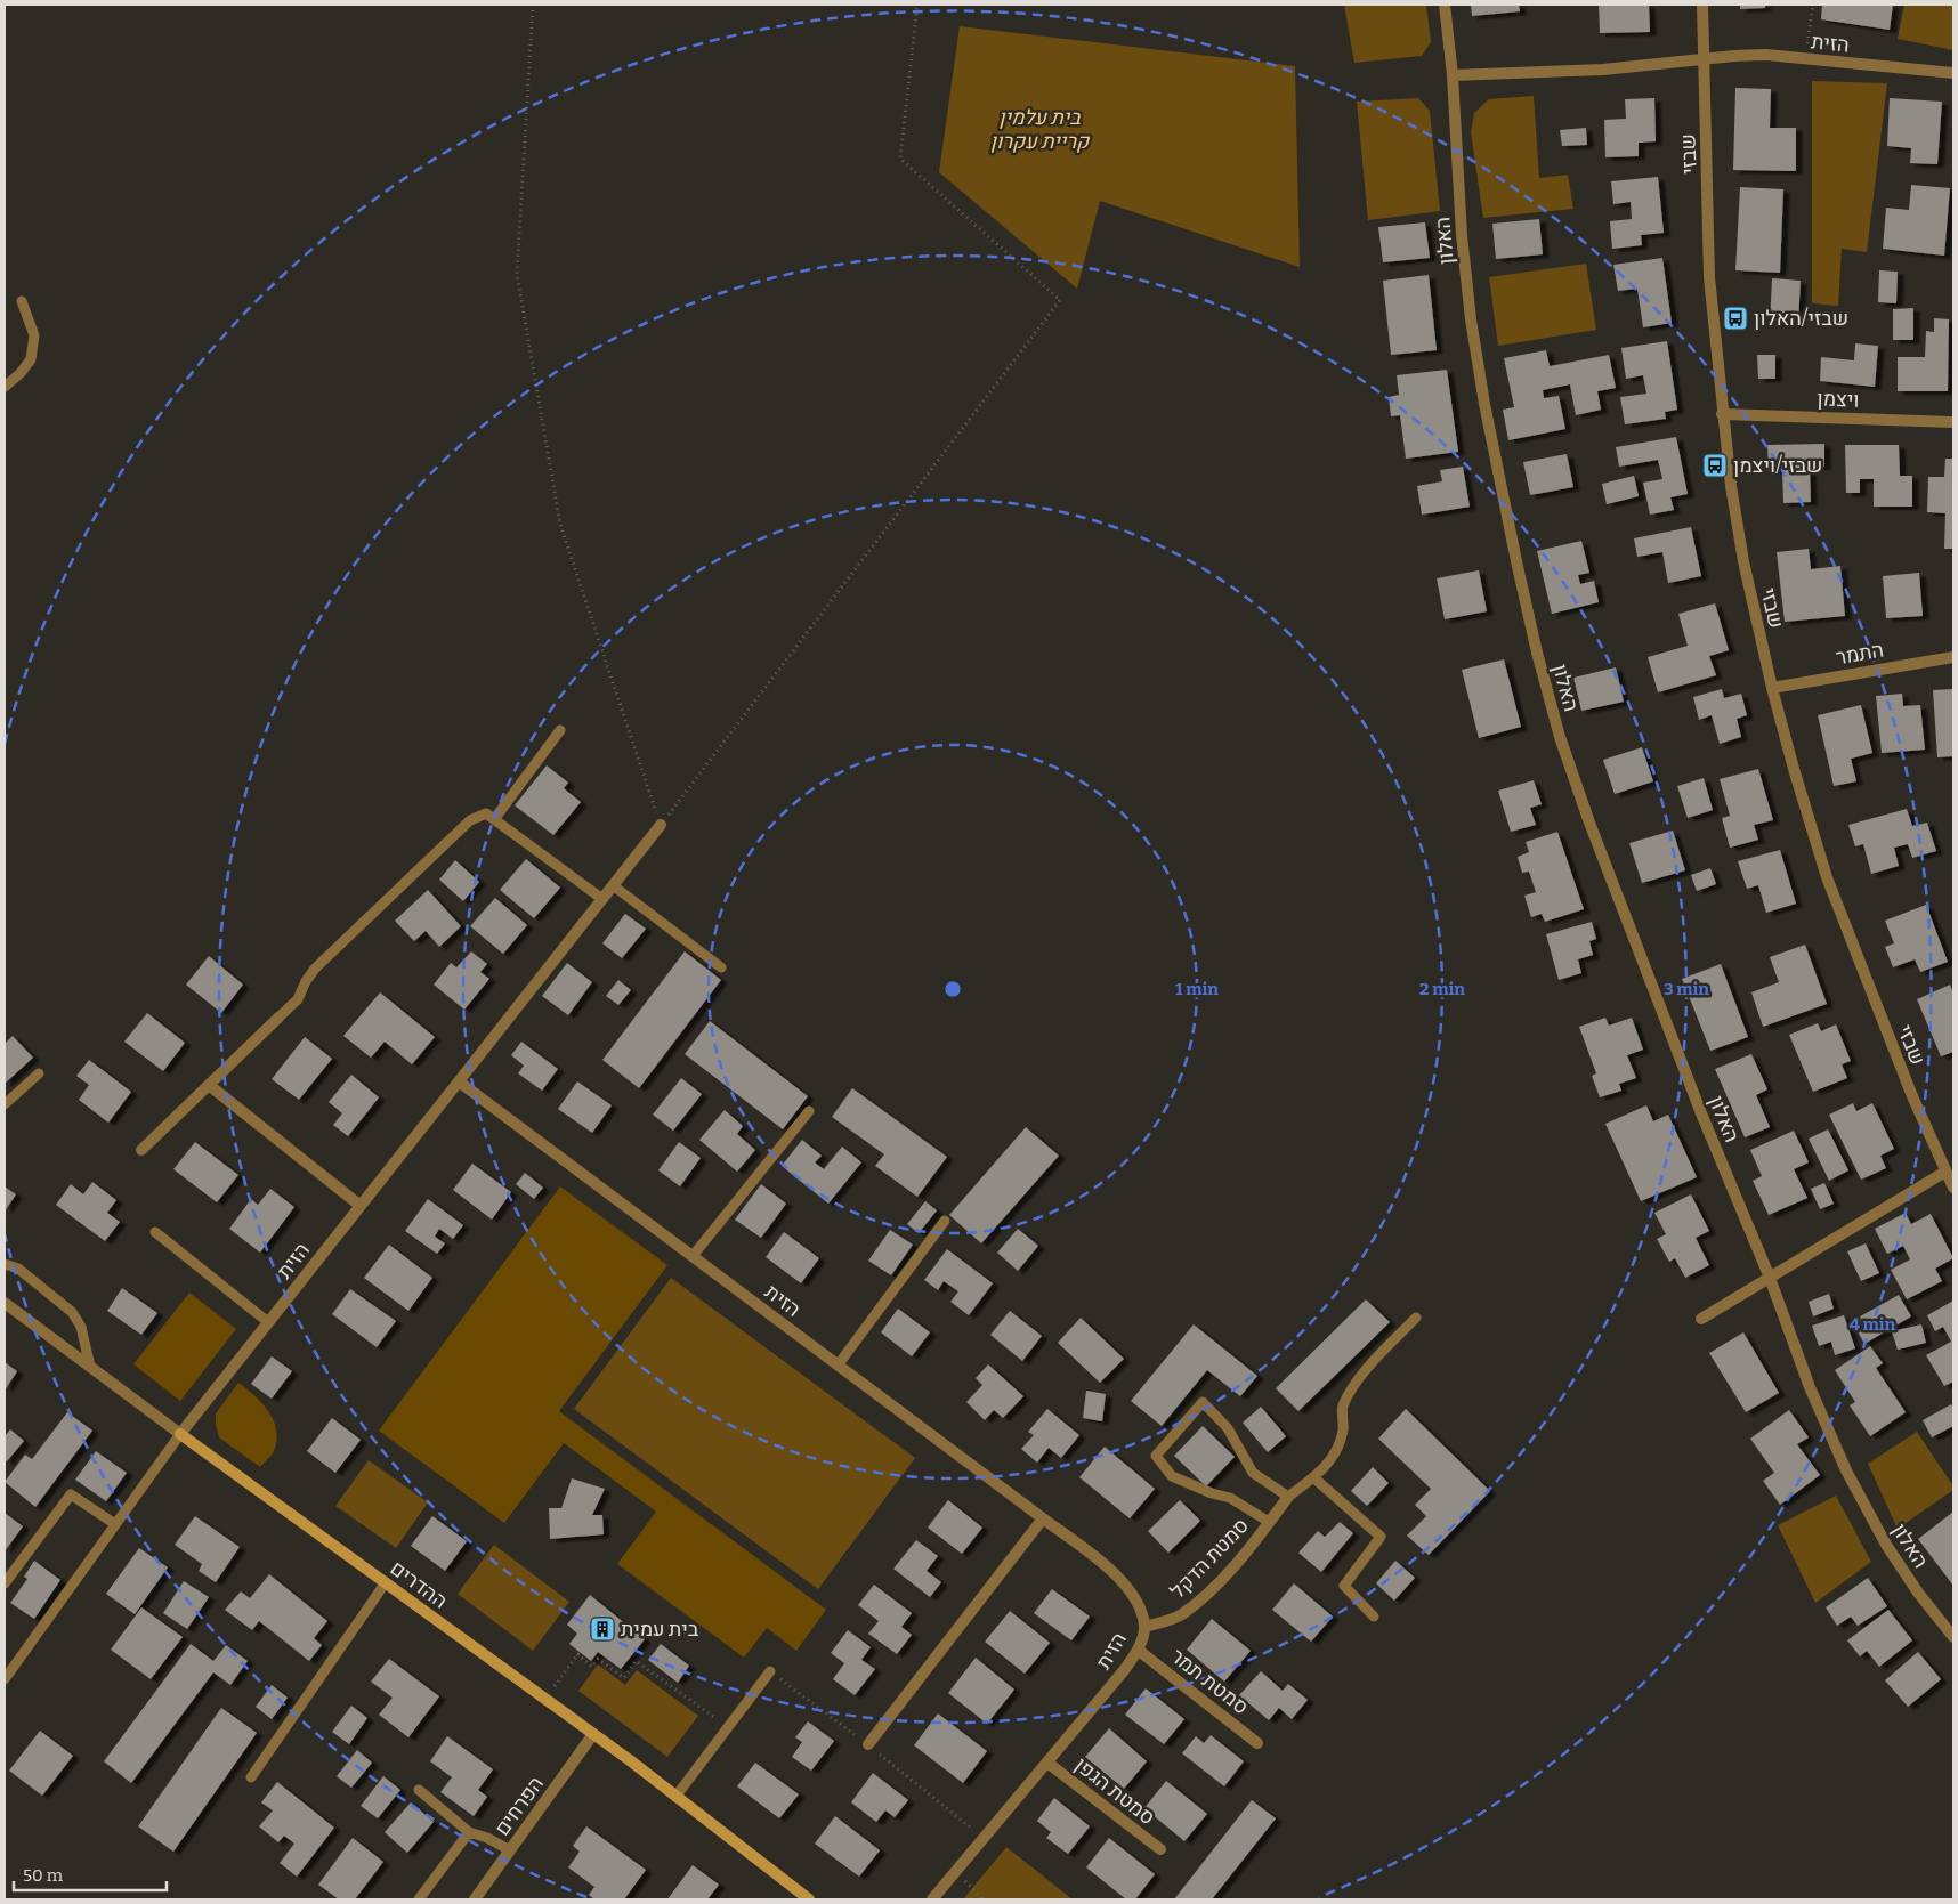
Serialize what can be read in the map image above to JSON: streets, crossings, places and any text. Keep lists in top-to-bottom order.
{
  "streets": {
    "street": [
      "הזית",
      "שבזי",
      "האלון",
      "ויצמן",
      "התמר",
      "סמטת הדקל",
      "ההדרים",
      "סמטת תמר",
      "סמטת הגפן",
      "הפרחים"
    ]
  },
  "crossings": [
    ["הזית", "שבזי"],
    ["הזית", "סמטת הדקל"],
    ["הזית", "ההדרים"],
    ["הזית", "סמטת תמר"],
    ["הזית", "סמטת הגפן"],
    ["שבזי", "ויצמן"],
    ["שבזי", "התמר"],
    ["ההדרים", "הפרחים"]
  ],
  "parks": ["בית עלמין קריית עקרון"],
  "places": {
    "bus stop": ["שבזי/האלון", "שבזי/ויצמן"],
    "building": ["בית עמית"]
  },
  "scale_bar": "50 m",
  "rings": [
    "1 min",
    "2 min",
    "3 min",
    "4 min"
  ]
}
